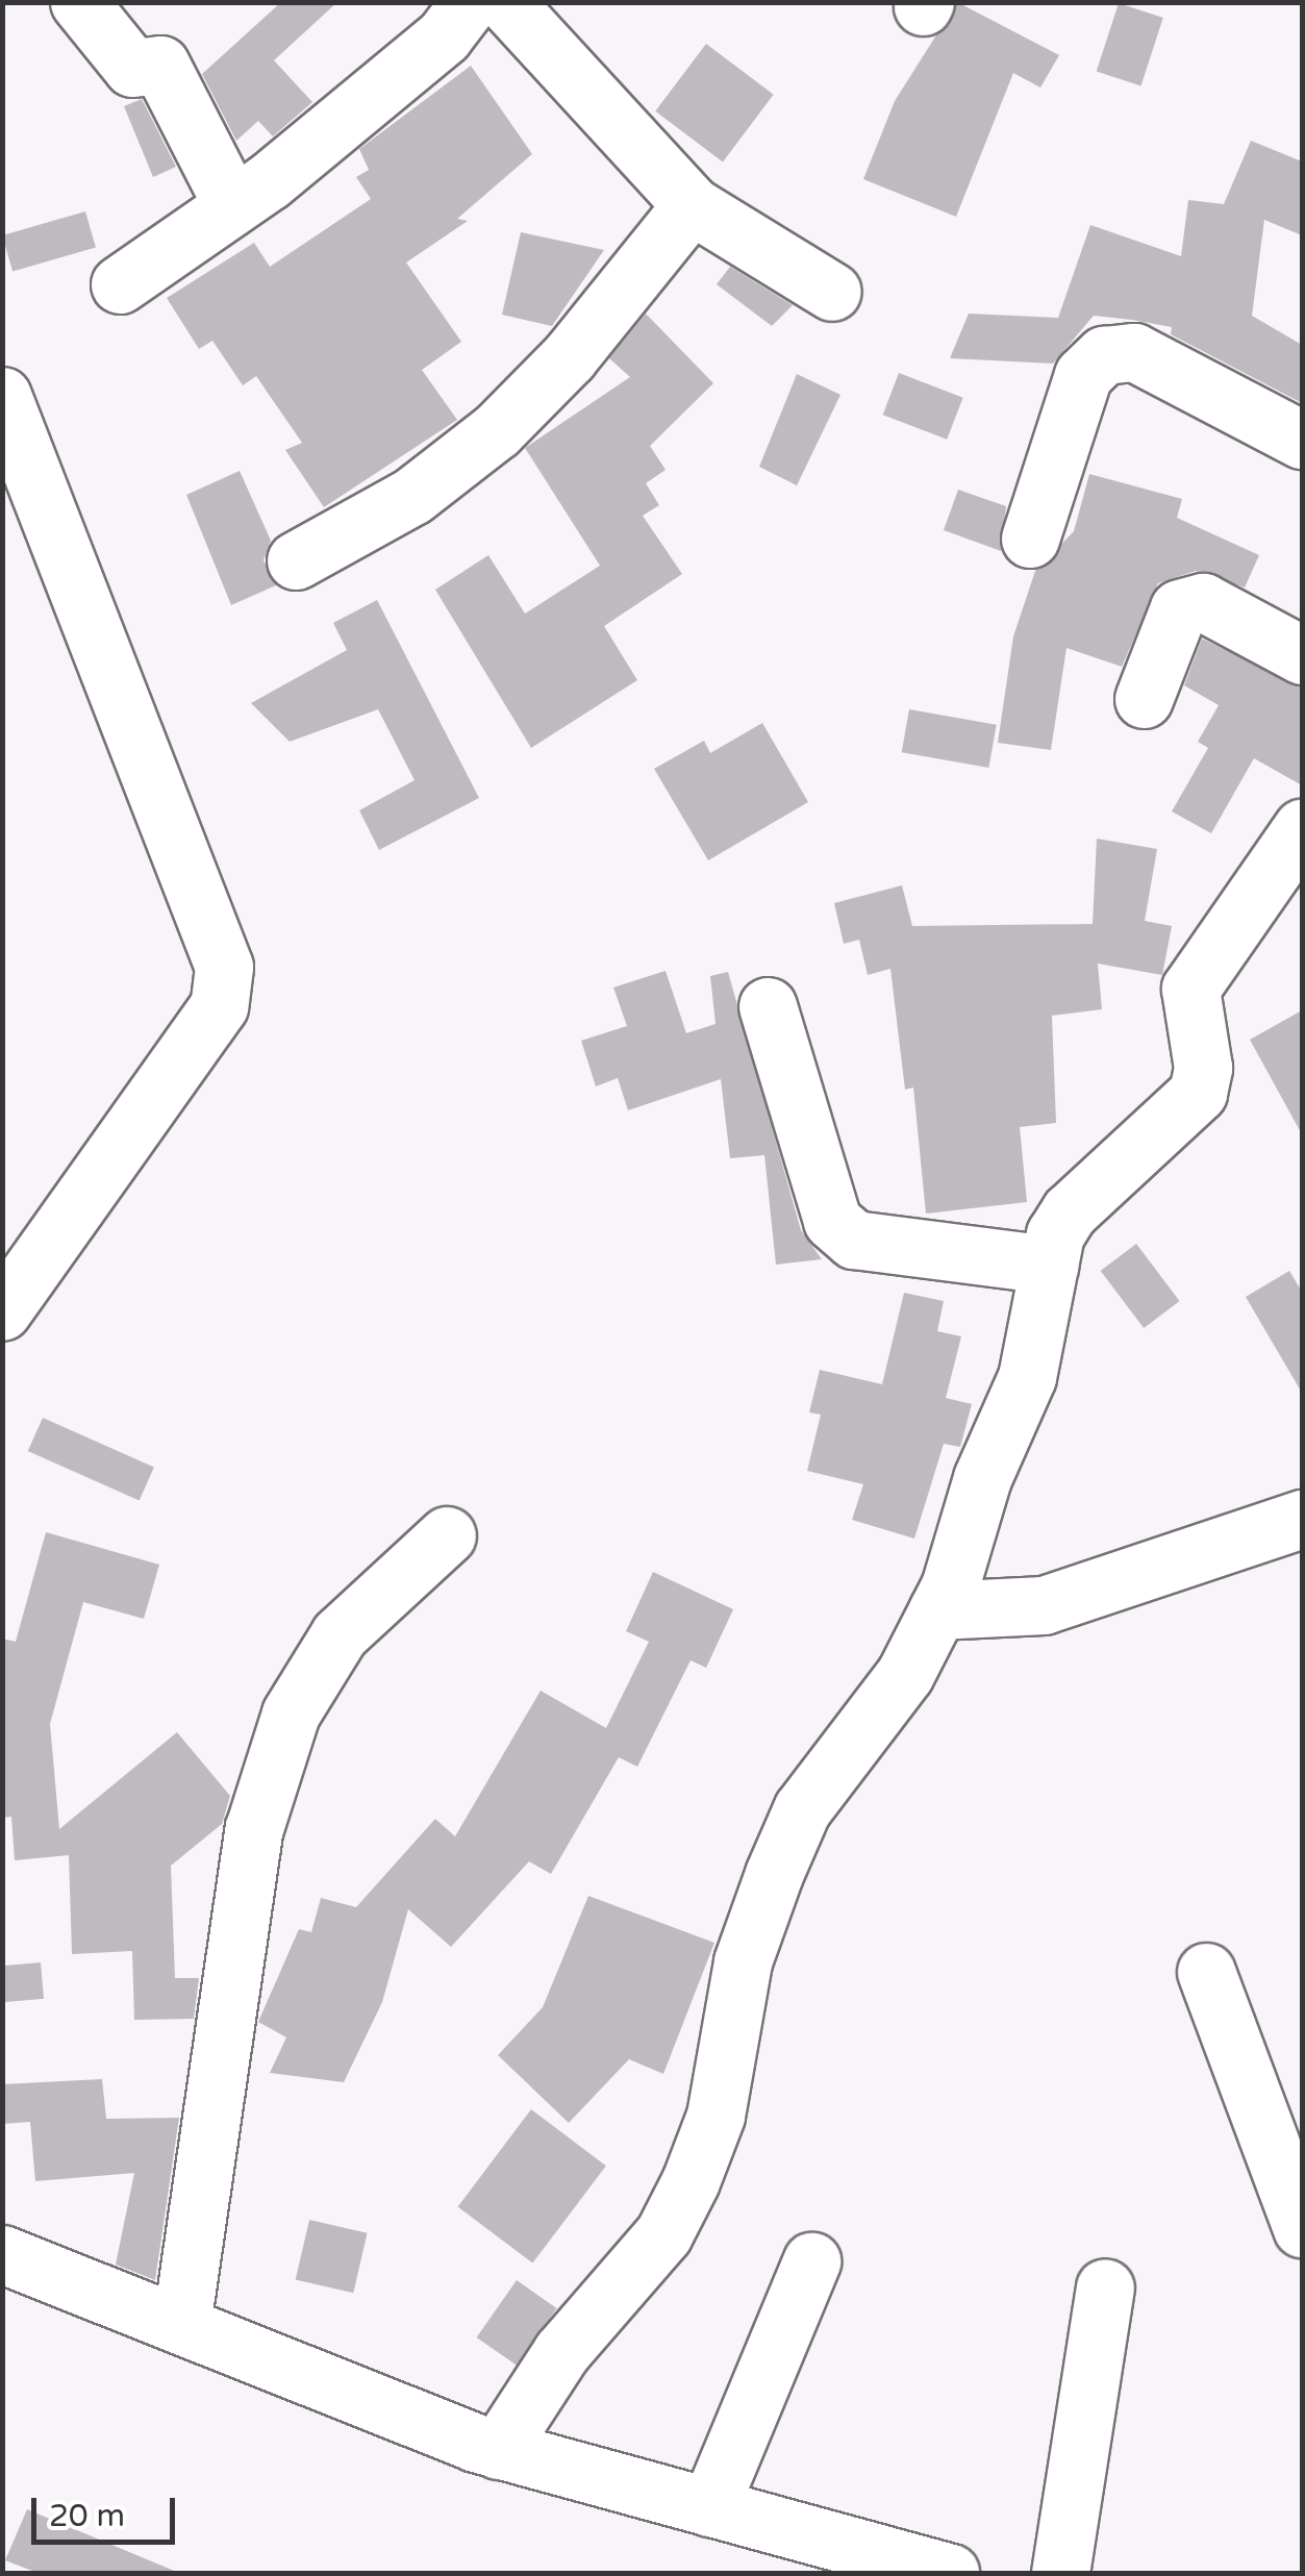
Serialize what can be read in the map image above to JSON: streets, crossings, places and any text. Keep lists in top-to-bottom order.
{
  "scale_bar": "20 m"
}
